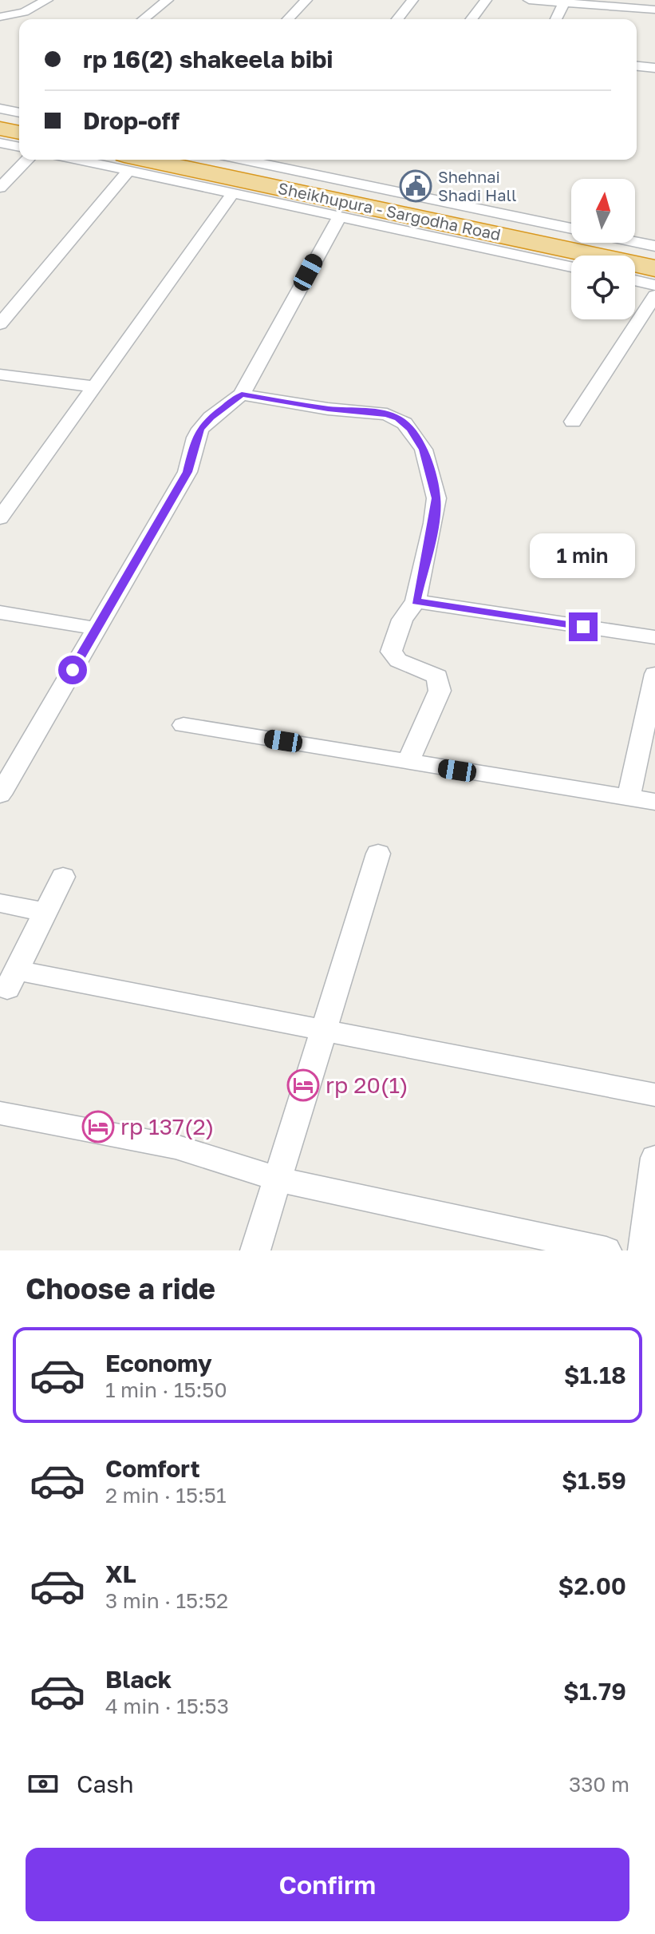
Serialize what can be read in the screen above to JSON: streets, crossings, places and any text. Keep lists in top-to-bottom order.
{
  "streets": {
    "highway": ["Sheikhupura - Sargodha Road"]
  },
  "places": {
    "public building": ["Shehnai Shadi Hall"],
    "hotel": ["rp 20(1)", "rp 137(2)"]
  },
  "north": "top",
  "page": {
    "banner": ["rp 16(2) shakeela bibi", "Drop-off"],
    "bubble": "1 min",
    "heading": "Choose a ride",
    "list": [
      {
        "name": "Economy",
        "note": "1 min · 15:50",
        "value": "$1.18"
      },
      {
        "name": "Comfort",
        "note": "2 min · 15:51",
        "value": "$1.59"
      },
      {
        "name": "XL",
        "note": "3 min · 15:52",
        "value": "$2.00"
      },
      {
        "name": "Black",
        "note": "4 min · 15:53",
        "value": "$1.79"
      }
    ],
    "pay": ["Cash", "330 m"],
    "buttons": "Confirm"
  }
}
